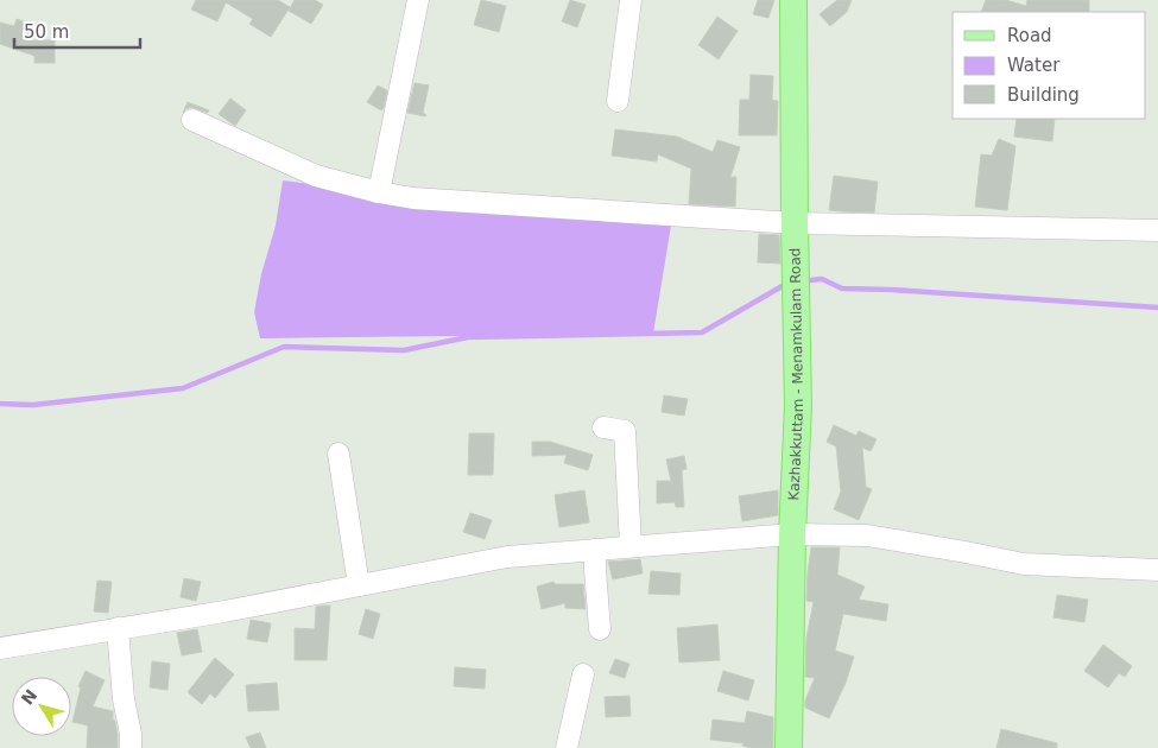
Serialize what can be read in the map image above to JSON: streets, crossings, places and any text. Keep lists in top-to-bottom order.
{
  "streets": {
    "main road": ["Kazhakkuttam - Menamkulam Road"]
  },
  "legend": ["Road", "Water", "Building"],
  "scale_bar": "50 m",
  "north": "top left"
}
